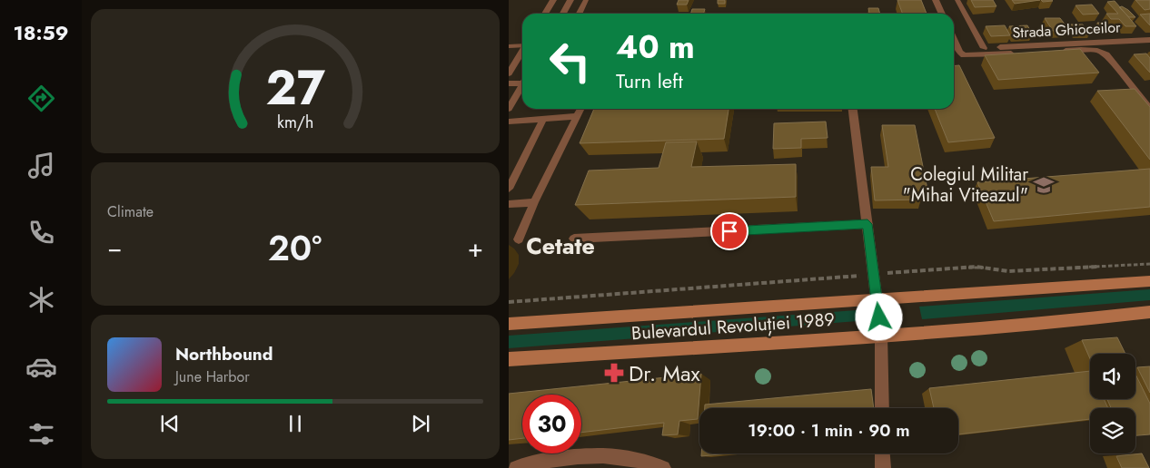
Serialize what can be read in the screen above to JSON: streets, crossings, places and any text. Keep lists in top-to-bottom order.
{
  "streets": {
    "main road": ["Bulevardul Revoluției 1989"],
    "street": ["Strada Ghioceilor"]
  },
  "districts": ["Cetate"],
  "places": {
    "school or university": ["Colegiul Militar \"Mihai Viteazul\""],
    "pharmacy": ["Dr. Max"]
  },
  "page": {
    "tabs": "18:59",
    "turn": ["40 m", "Turn left"],
    "tile": "Climate",
    "heat": ["−", "20°", "+"],
    "song": ["Northbound", "June Harbor"],
    "limit": "30",
    "trip": "19:00 · 1 min · 90 m",
    "gauge": ["27", "km/h"]
  }
}
